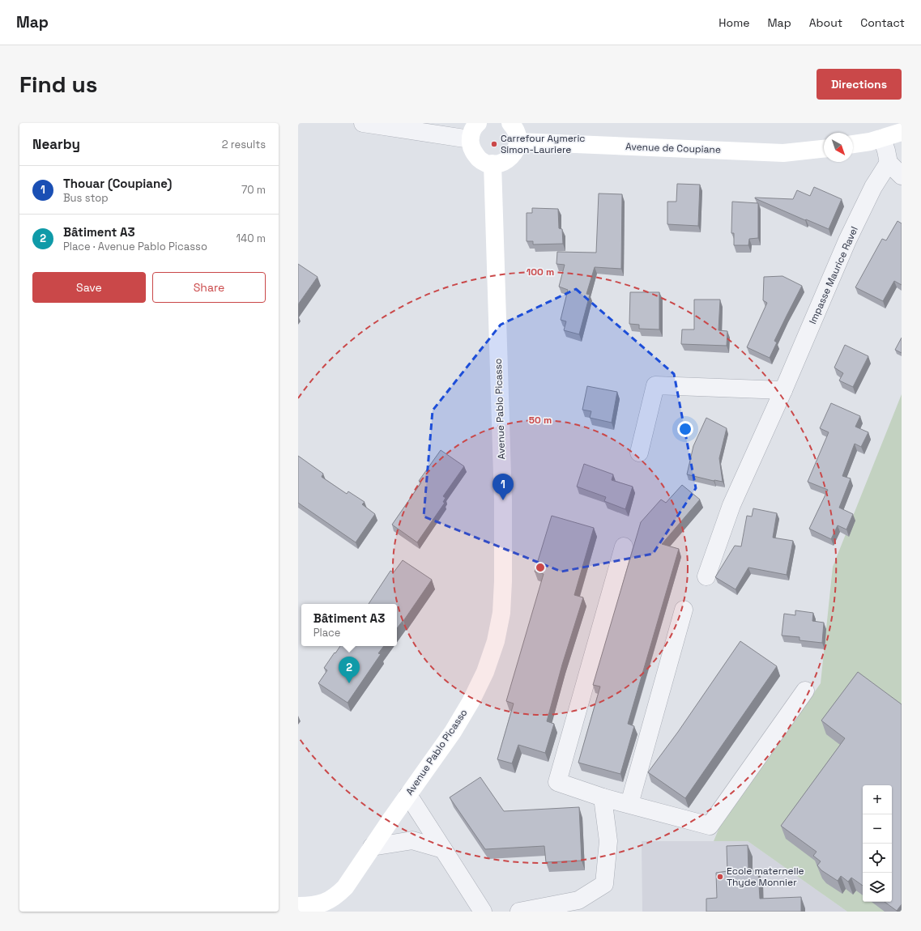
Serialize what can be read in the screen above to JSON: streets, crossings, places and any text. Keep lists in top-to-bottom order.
{
  "streets": {
    "main road": ["Avenue de Coupiane", "Avenue Pablo Picasso"],
    "street": ["Impasse Maurice Ravel"]
  },
  "places": ["Carrefour Aymeric Simon-Lauriere", "Ecole maternelle Thyde Monnier"],
  "north": "bottom right",
  "page": {
    "header": "Map",
    "nav": [
      "Home",
      "Map",
      "About",
      "Contact"
    ],
    "buttons": [
      "Directions",
      ["Save", "Share"]
    ],
    "title": "Find us",
    "heading": ["Nearby", "2 results"],
    "list": [
      {
        "mark": "1",
        "name": "Thouar (Coupiane)",
        "note": "Bus stop",
        "value": "70 m"
      },
      {
        "mark": "2",
        "name": "Bâtiment A3",
        "note": "Place · Avenue Pablo Picasso",
        "value": "140 m"
      }
    ],
    "pins": ["1", "2"],
    "popup": ["Bâtiment A3", "Place"],
    "map_buttons": ["+", "−"]
  },
  "rings": ["100 m", "50 m"]
}
